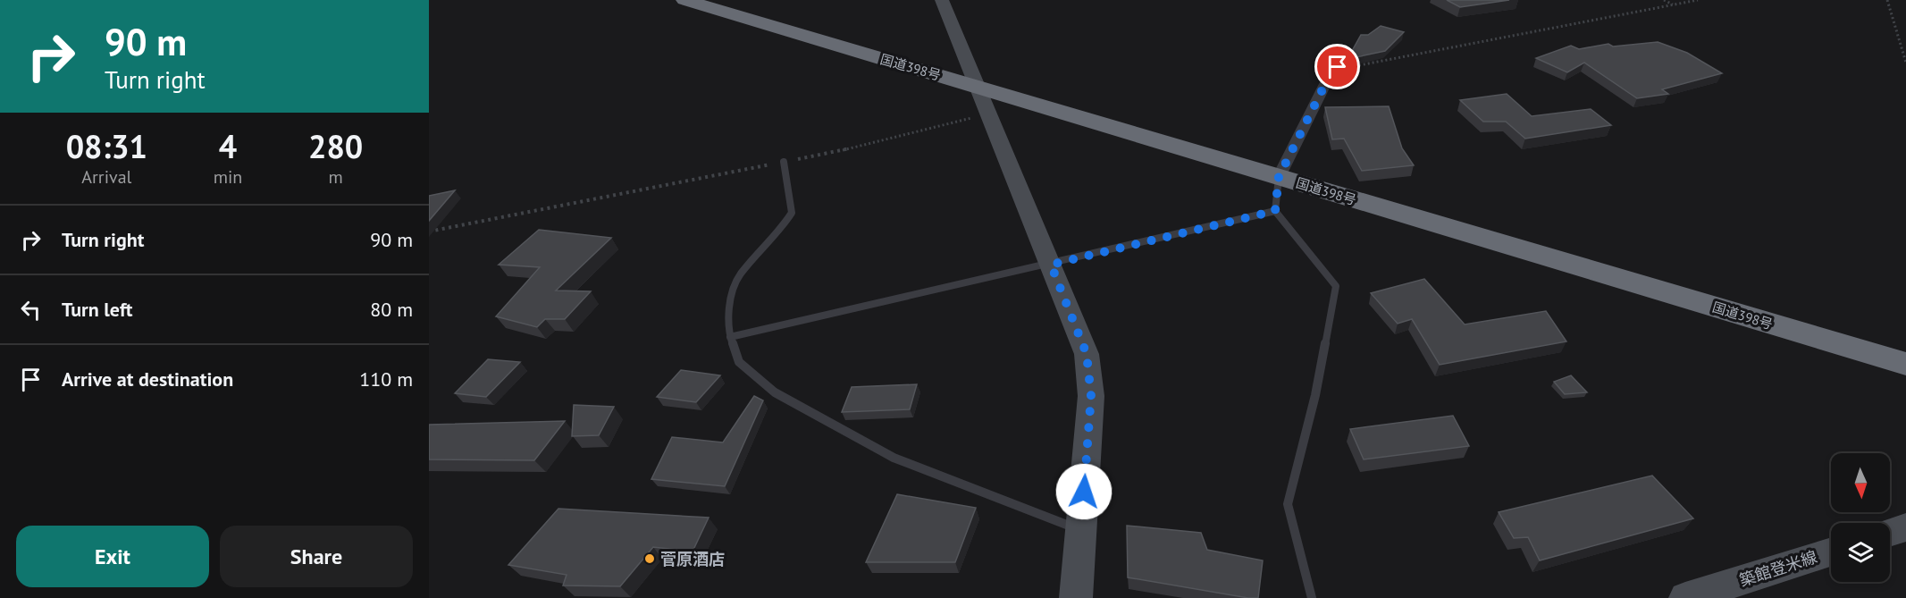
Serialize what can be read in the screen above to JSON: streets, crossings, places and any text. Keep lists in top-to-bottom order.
{
  "streets": {
    "highway": ["国道398号"],
    "street": ["築館登米線"]
  },
  "places": ["菅原酒店"],
  "north": "bottom",
  "page": {
    "turn": ["90 m", "Turn right"],
    "eta": [
      "08:31",
      "Arrival",
      "4",
      "min",
      "280",
      "m"
    ],
    "list": [
      {
        "name": "Turn right",
        "value": "90 m"
      },
      {
        "name": "Turn left",
        "value": "80 m"
      },
      {
        "name": "Arrive at destination",
        "value": "110 m"
      }
    ],
    "buttons": ["Exit", "Share"]
  }
}
